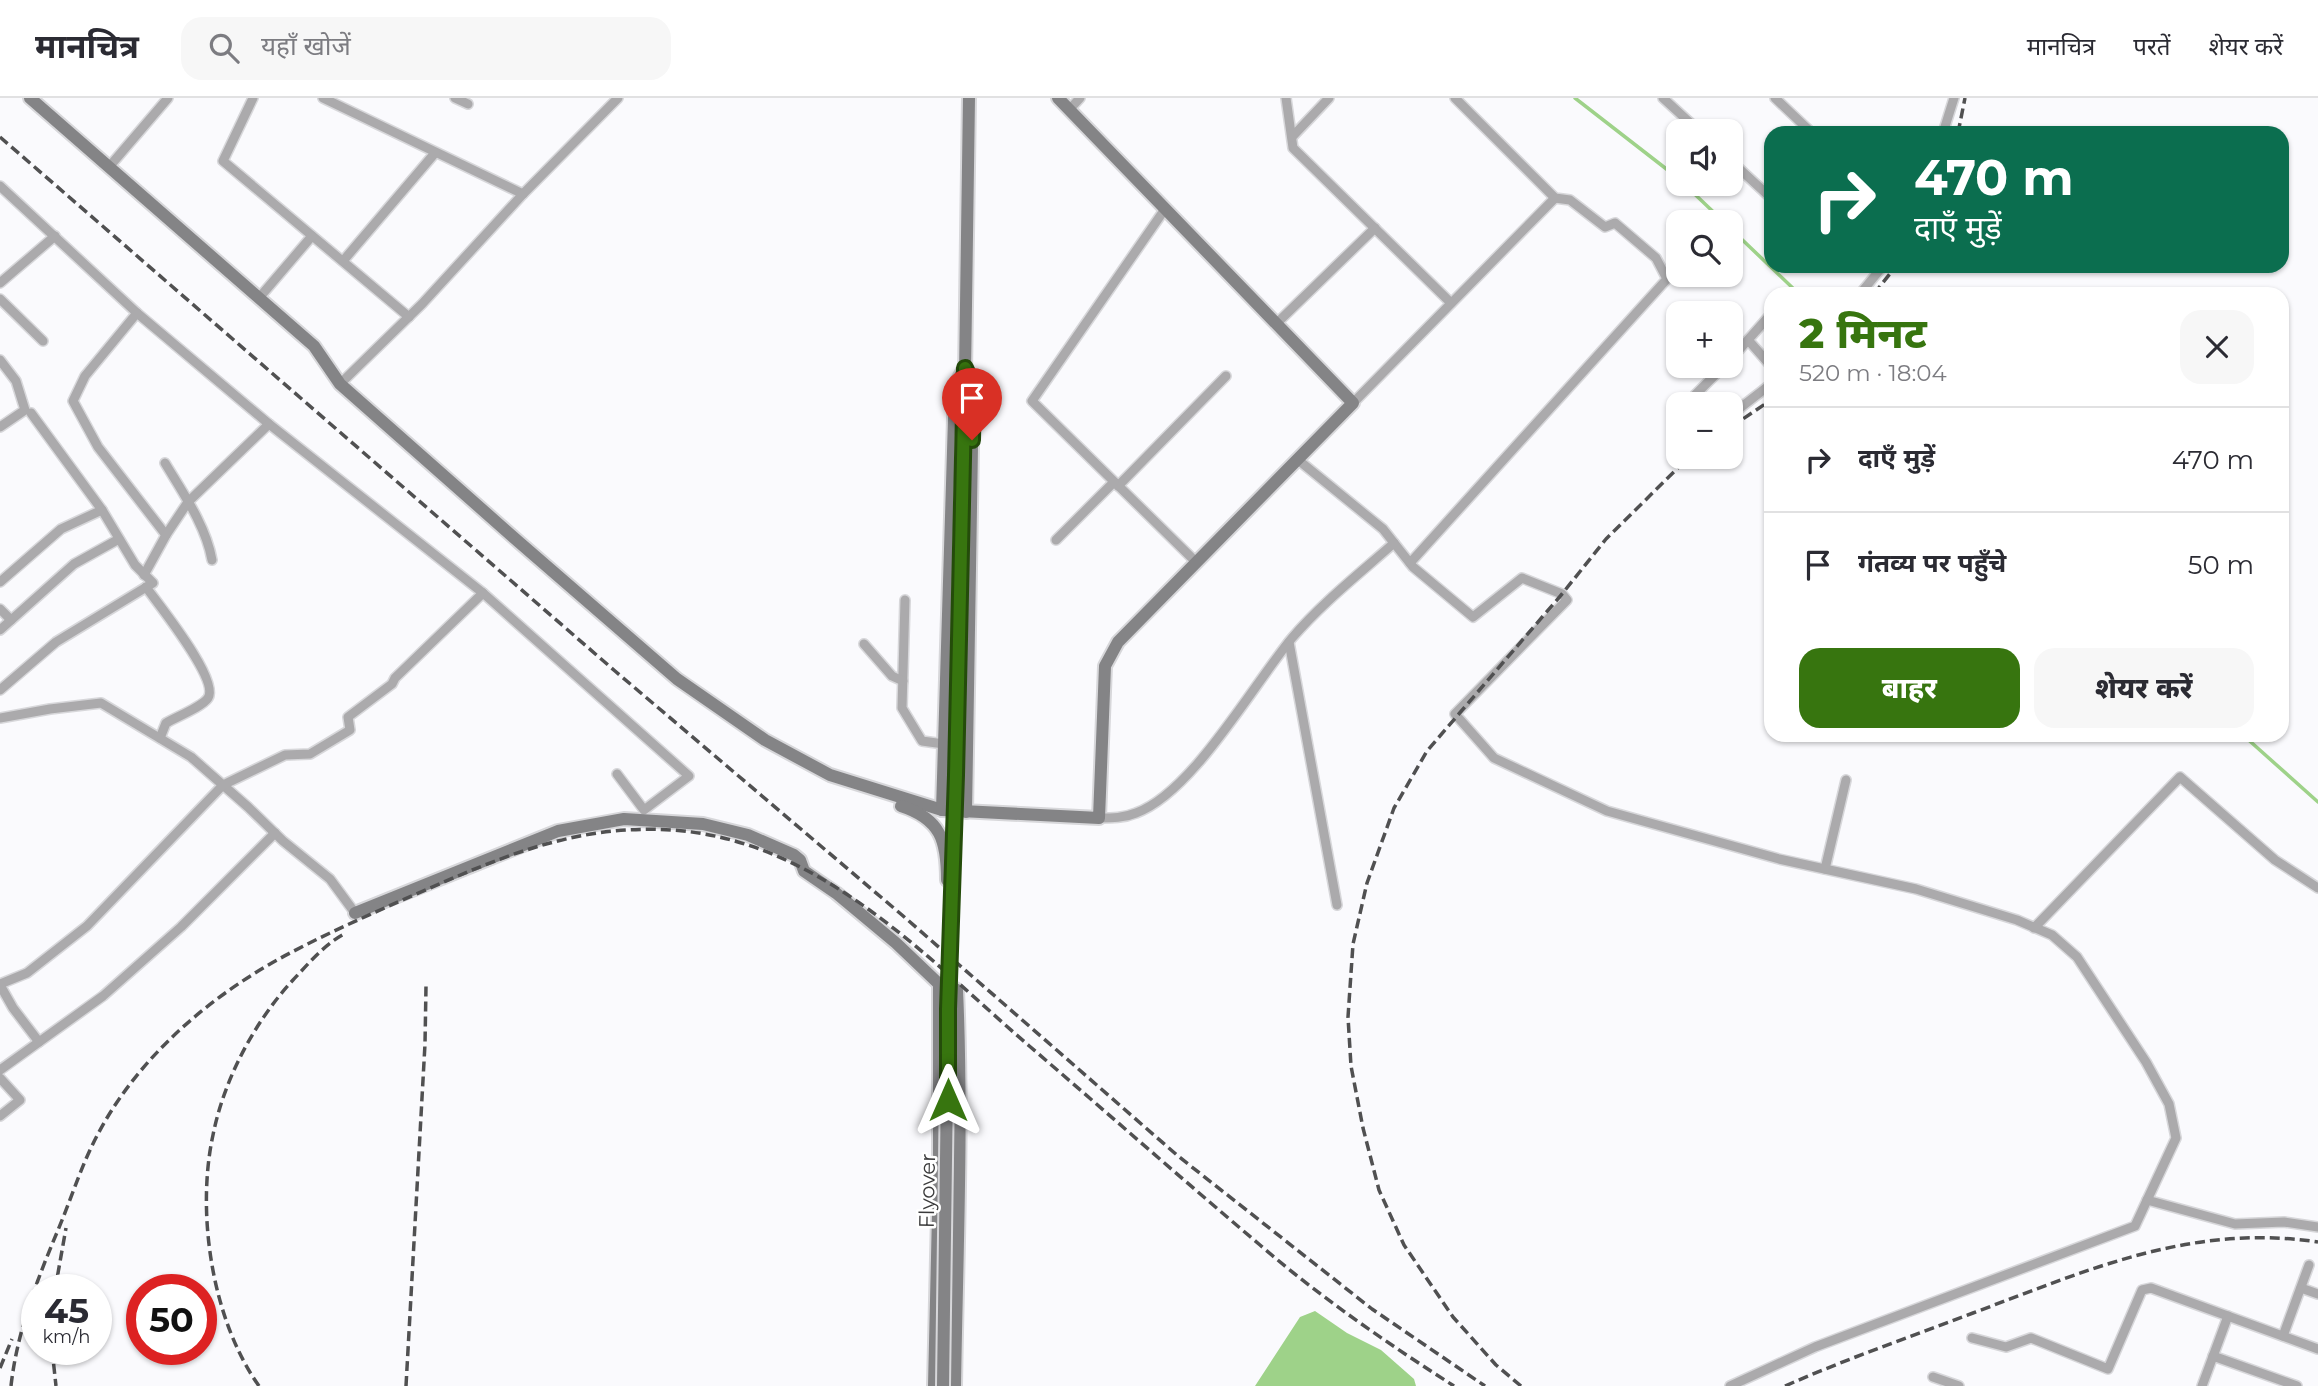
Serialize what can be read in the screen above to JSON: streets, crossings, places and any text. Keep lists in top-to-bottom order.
{
  "streets": {
    "street": ["Flyover"]
  },
  "page": {
    "header": "मानचित्र",
    "search": "यहाँ खोजें",
    "nav": ["मानचित्र", "परतें", "शेयर करें"],
    "map_buttons": ["+", "−"],
    "turn": ["470 m", "दाएँ मुड़ें"],
    "heading": ["2 मिनट", "520 m · 18:04"],
    "list": [
      {
        "name": "दाएँ मुड़ें",
        "value": "470 m"
      },
      {
        "name": "गंतव्य पर पहुँचे",
        "value": "50 m"
      }
    ],
    "buttons": ["बाहर", "शेयर करें"],
    "speed": "45 km/h",
    "limit": "50"
  }
}
